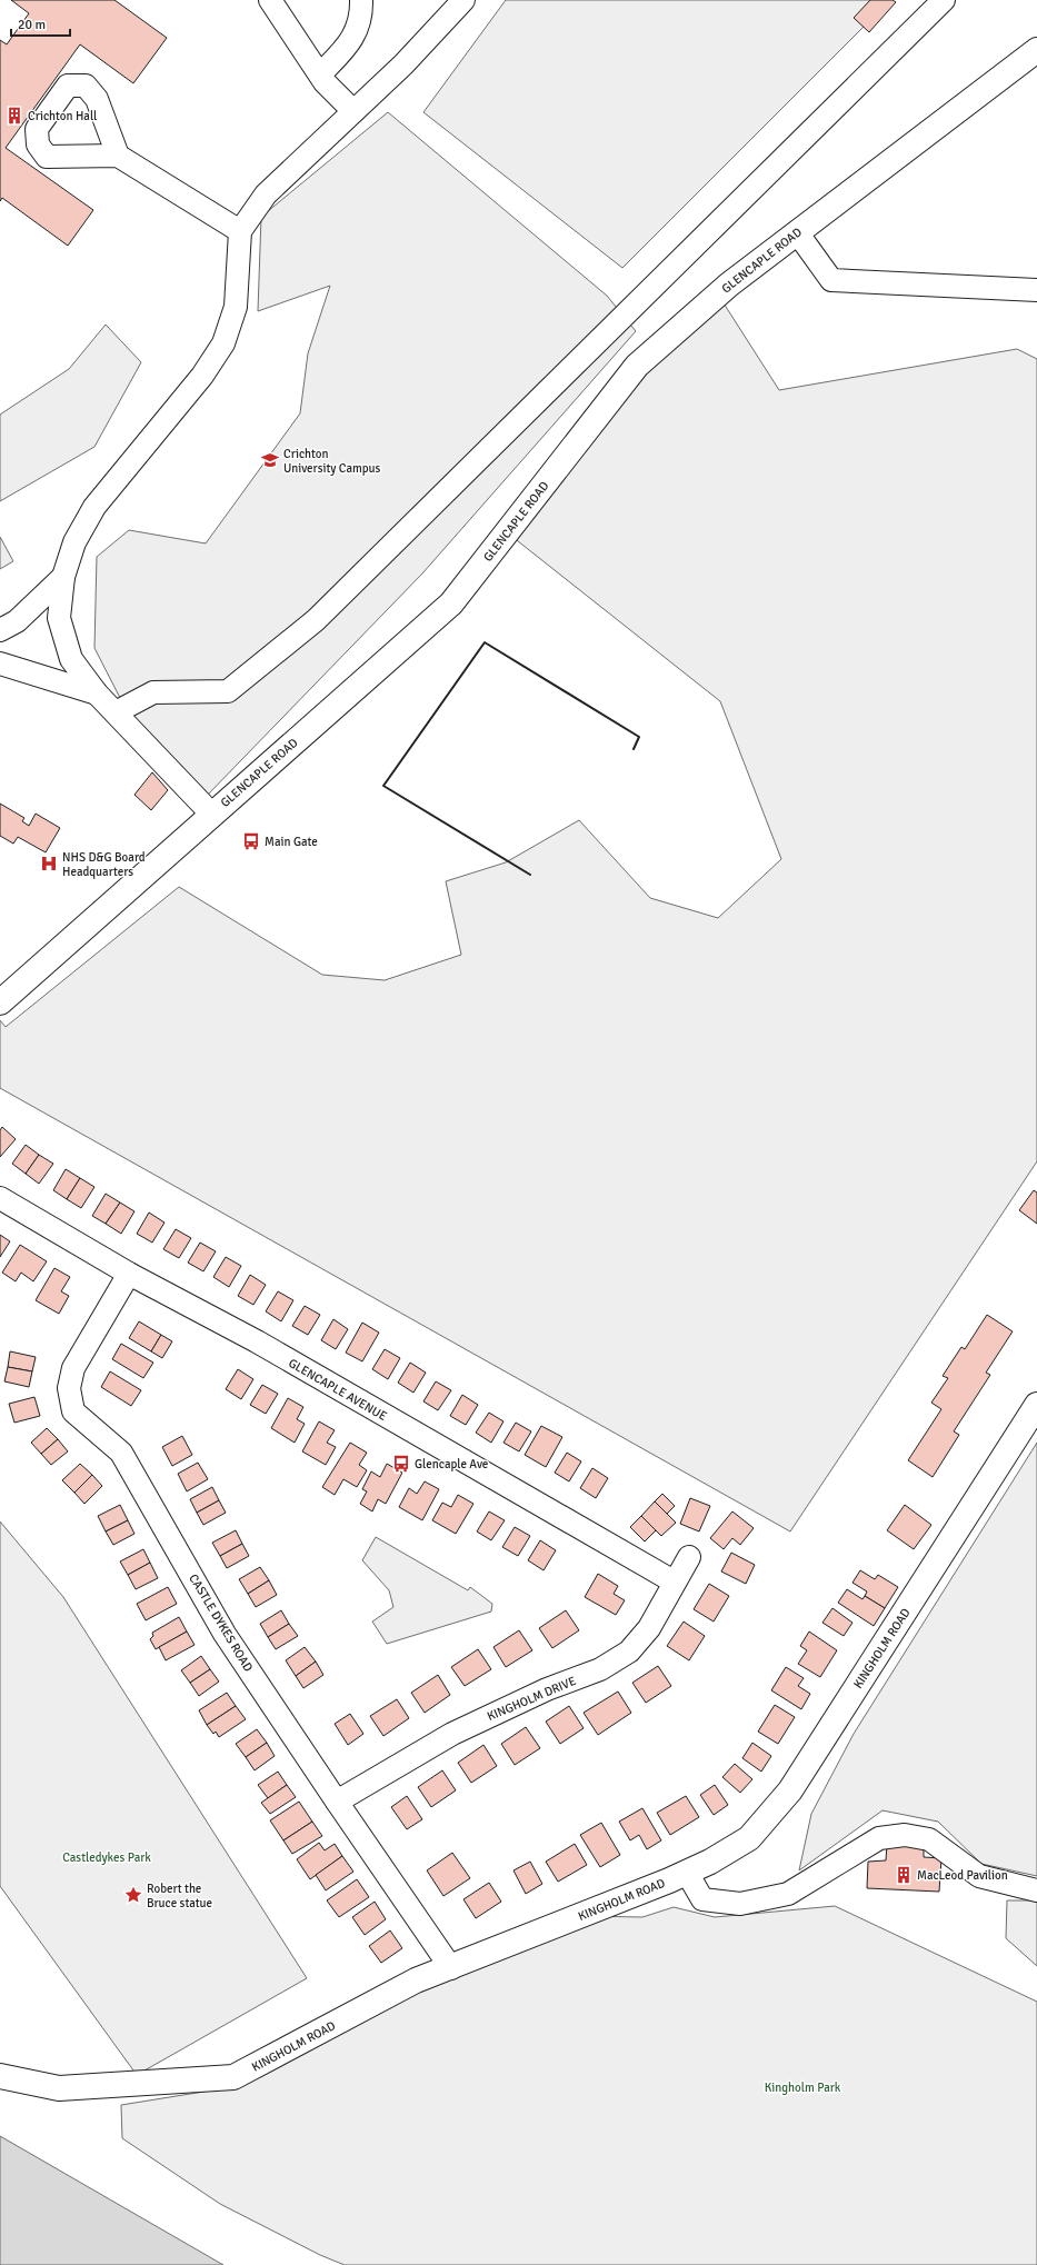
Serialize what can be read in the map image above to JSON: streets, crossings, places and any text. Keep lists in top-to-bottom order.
{
  "streets": {
    "main road": ["GLENCAPLE ROAD", "KINGHOLM ROAD"],
    "street": ["GLENCAPLE AVENUE", "CASTLE DYKES ROAD", "KINGHOLM DRIVE"]
  },
  "crossings": [
    ["GLENCAPLE AVENUE", "CASTLE DYKES ROAD"],
    ["GLENCAPLE AVENUE", "KINGHOLM DRIVE"],
    ["CASTLE DYKES ROAD", "KINGHOLM ROAD"],
    ["CASTLE DYKES ROAD", "KINGHOLM DRIVE"]
  ],
  "parks": ["Castledykes Park", "Kingholm Park"],
  "places": {
    "building": ["Crichton Hall", "MacLeod Pavilion"],
    "school or university": ["Crichton University Campus"],
    "bus stop": ["Main Gate", "Glencaple Ave"],
    "hospital": ["NHS D&G Board Headquarters"],
    "place": ["Robert the Bruce statue"]
  },
  "scale_bar": "20 m"
}
